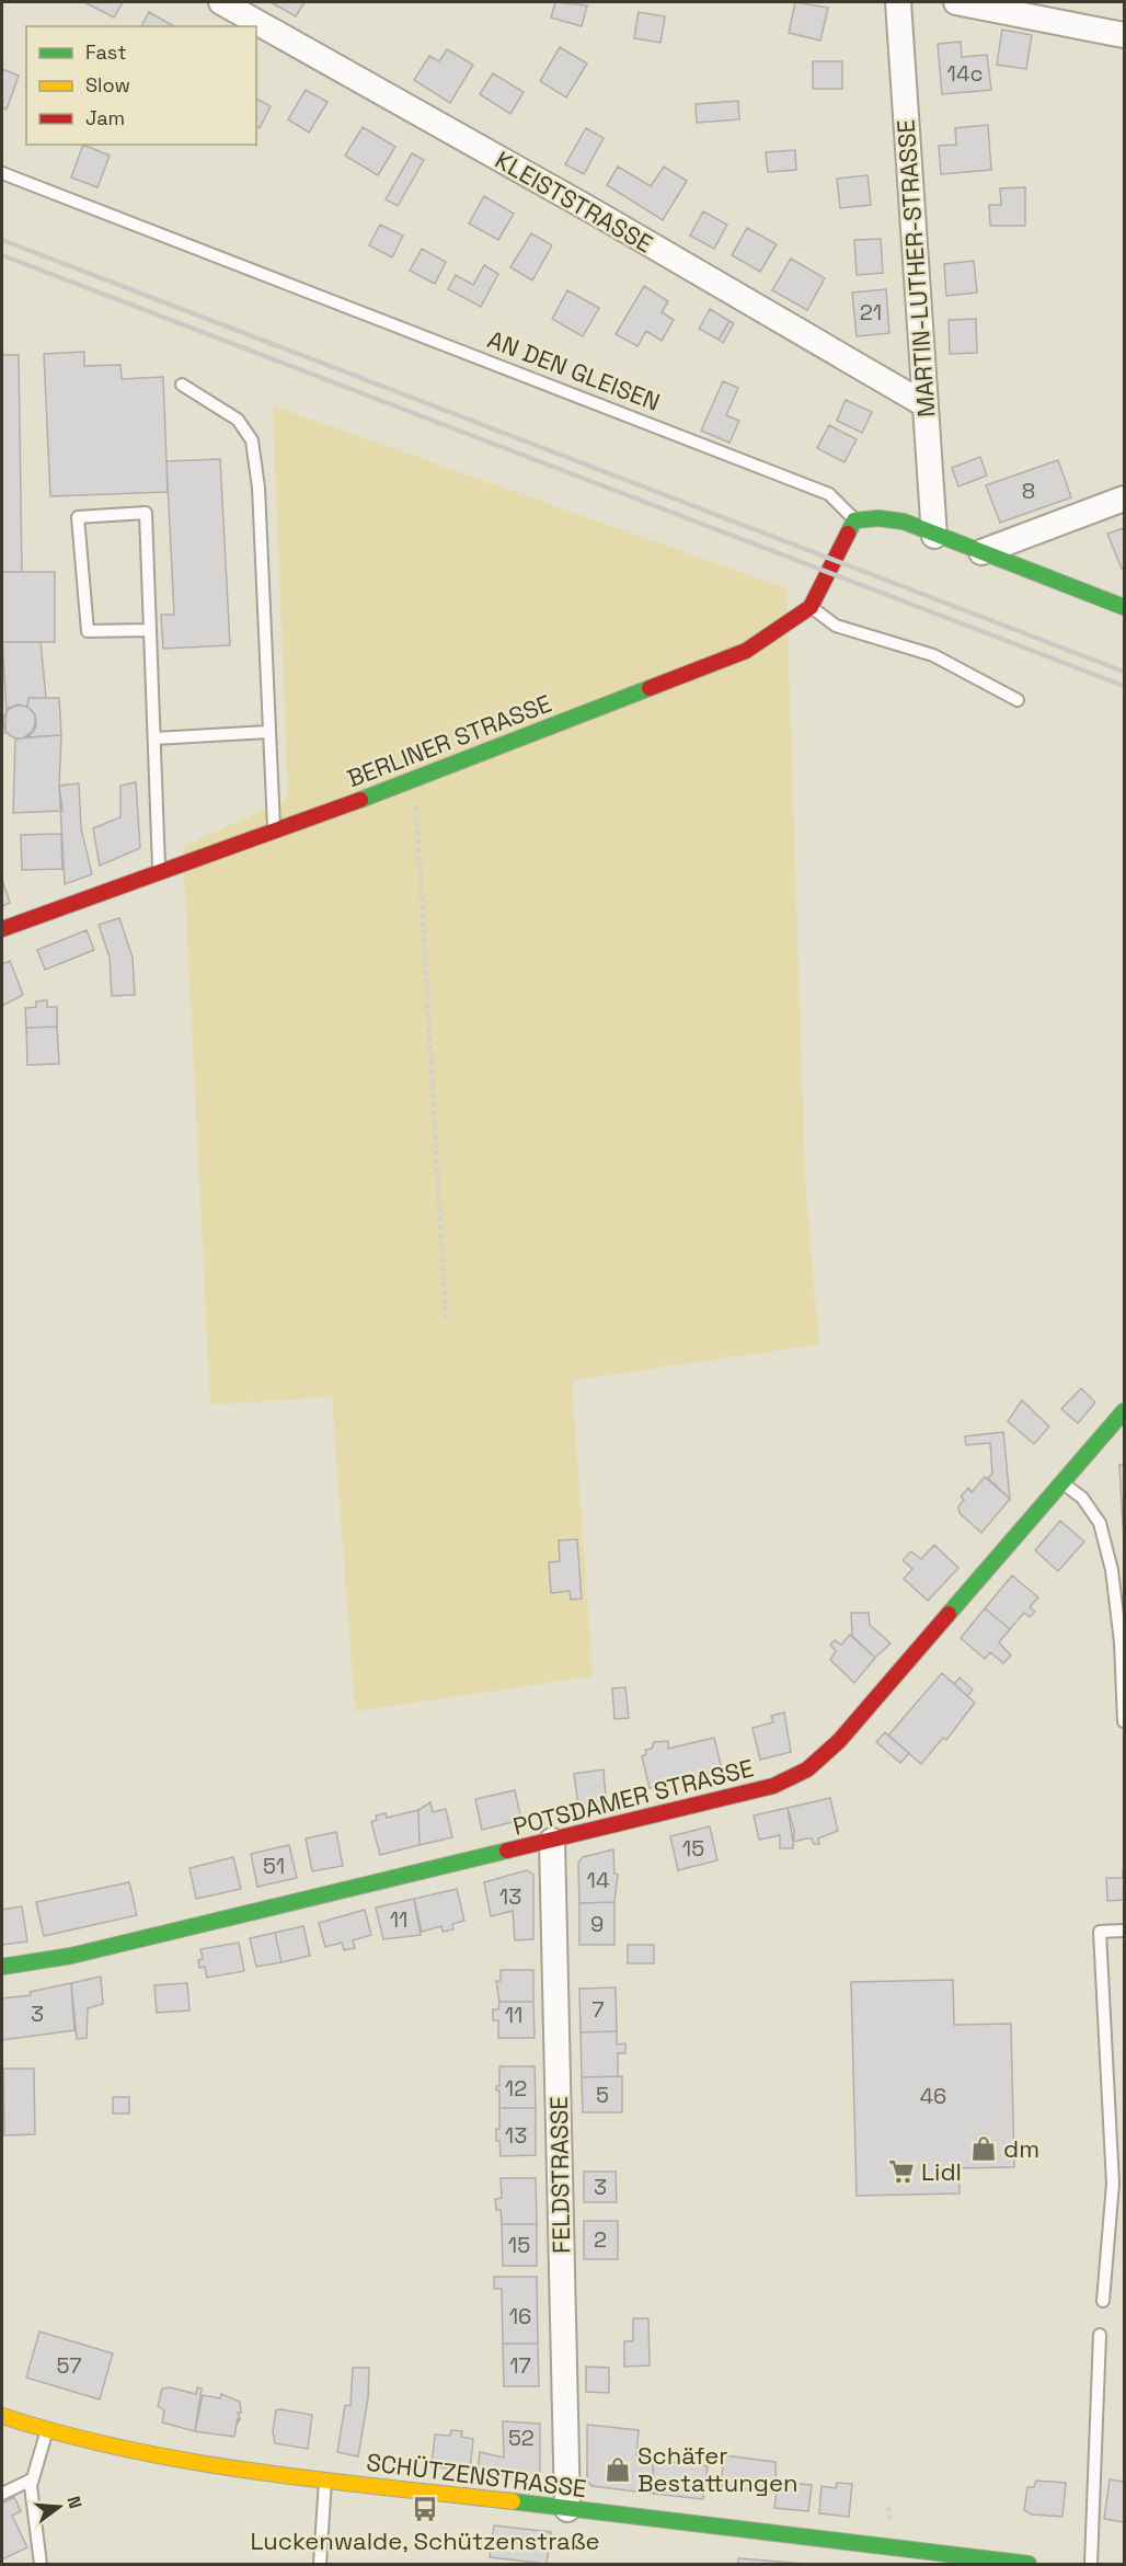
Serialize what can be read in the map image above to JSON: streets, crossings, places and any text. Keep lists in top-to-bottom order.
{
  "streets": {
    "street": [
      "KLEISTSTRASSE",
      "MARTIN-LUTHER-STRASSE",
      "BERLINER STRASSE",
      "POTSDAMER STRASSE",
      "FELDSTRASSE",
      "SCHÜTZENSTRASSE"
    ],
    "lane": ["AN DEN GLEISEN"]
  },
  "crossings": [
    ["KLEISTSTRASSE", "MARTIN-LUTHER-STRASSE"],
    ["AN DEN GLEISEN", "BERLINER STRASSE"],
    ["POTSDAMER STRASSE", "FELDSTRASSE"],
    ["FELDSTRASSE", "SCHÜTZENSTRASSE"]
  ],
  "places": {
    "shop": ["dm", "Schäfer Bestattungen"],
    "supermarket": ["Lidl"],
    "bus stop": ["Luckenwalde, Schützenstraße"]
  },
  "house_numbers": [
    "14c",
    "21",
    "8",
    "15",
    "51",
    "14",
    "13",
    "11",
    "9",
    "7",
    "3",
    "11",
    "12",
    "5",
    "46",
    "13",
    "3",
    "2",
    "15",
    "16",
    "57",
    "17",
    "52"
  ],
  "legend": ["Fast", "Slow", "Jam"],
  "north": "right"
}
